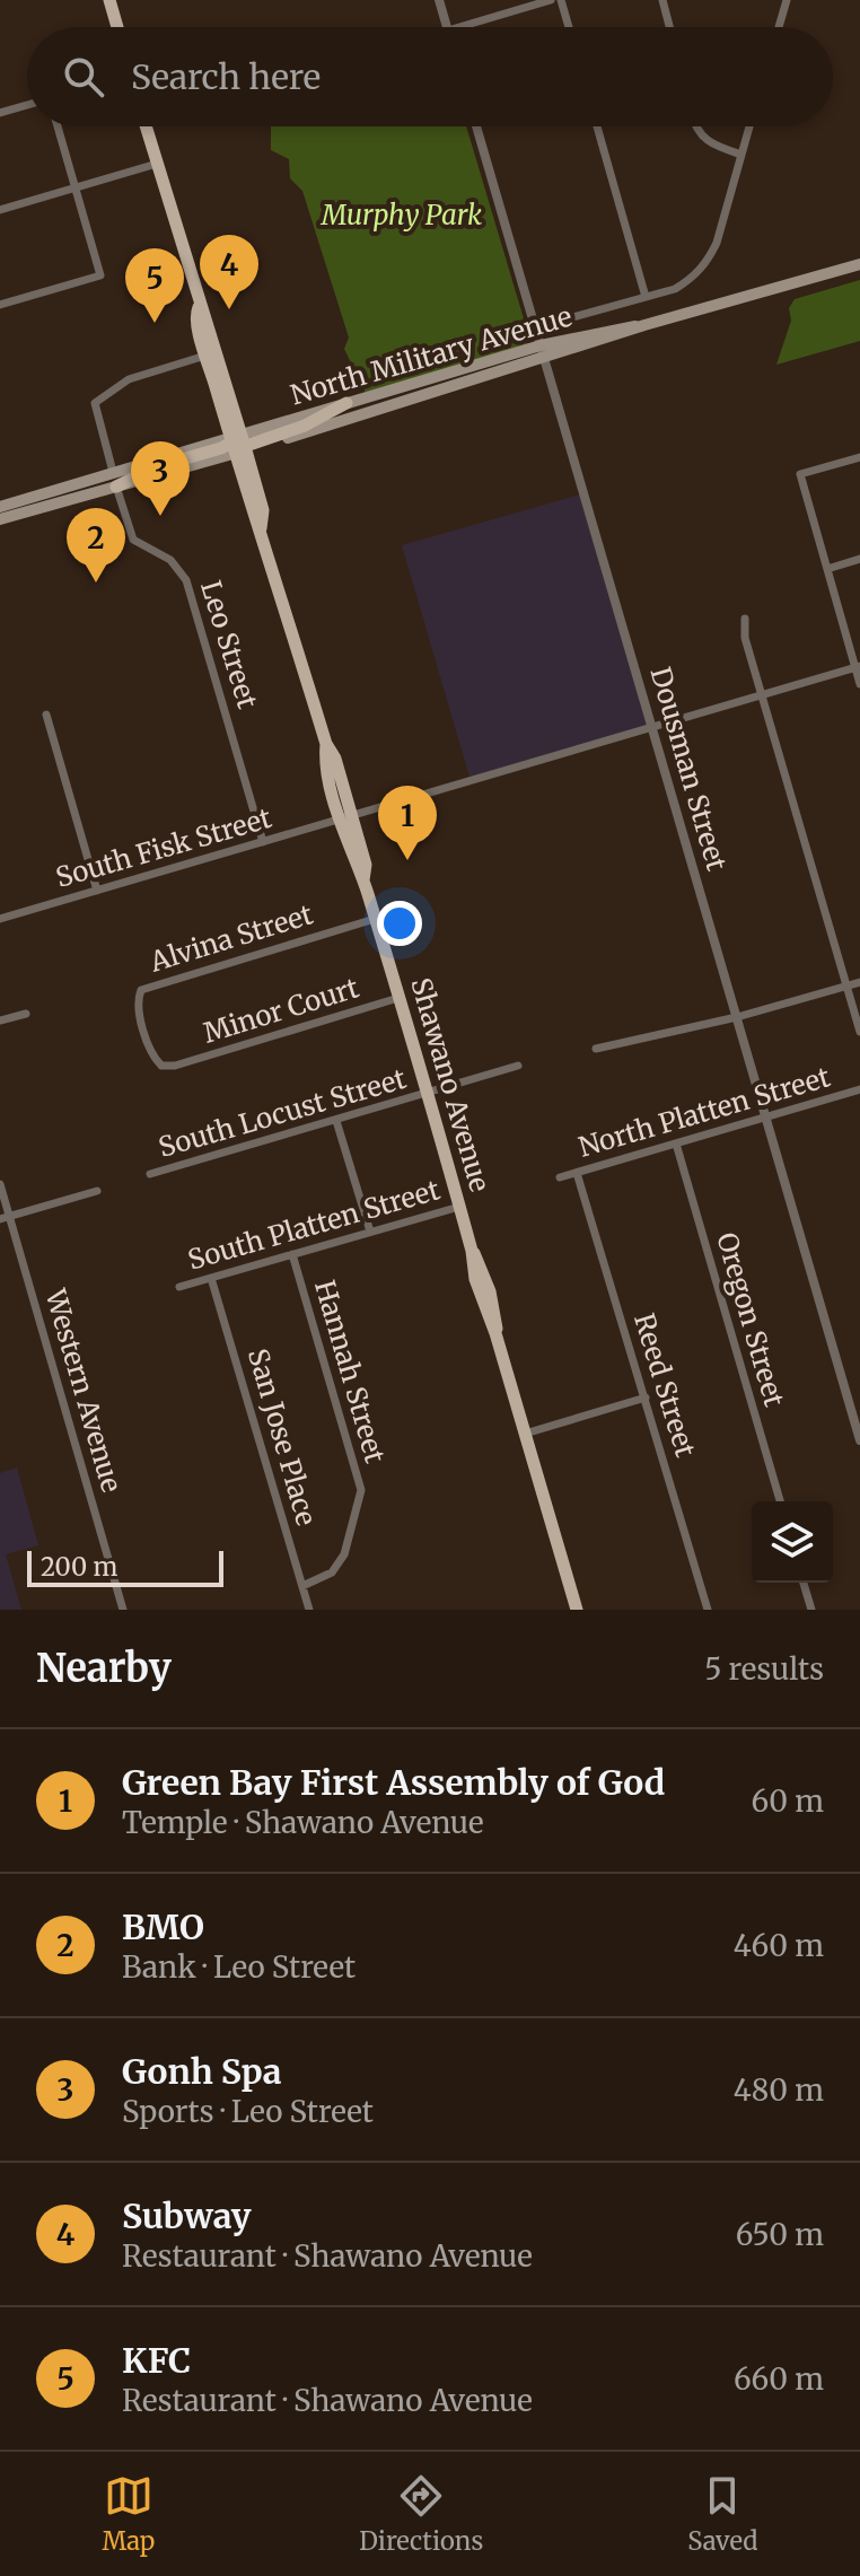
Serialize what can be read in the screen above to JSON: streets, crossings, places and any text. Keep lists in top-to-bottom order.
{
  "streets": {
    "main road": ["North Military Avenue", "Shawano Avenue"],
    "street": [
      "Leo Street",
      "Dousman Street",
      "South Fisk Street",
      "Alvina Street",
      "Minor Court",
      "North Platten Street",
      "South Locust Street",
      "South Platten Street",
      "Oregon Street",
      "Hannah Street",
      "Reed Street",
      "Western Avenue",
      "San Jose Place"
    ]
  },
  "crossings": [
    ["North Military Avenue", "Dousman Street"],
    ["North Military Avenue", "Shawano Avenue"],
    ["Leo Street", "South Fisk Street"],
    ["Dousman Street", "South Fisk Street"],
    ["Dousman Street", "North Platten Street"],
    ["South Fisk Street", "Shawano Avenue"],
    ["Alvina Street", "Minor Court"],
    ["Alvina Street", "Shawano Avenue"],
    ["Minor Court", "Shawano Avenue"],
    ["Shawano Avenue", "South Locust Street"],
    ["Shawano Avenue", "South Platten Street"],
    ["North Platten Street", "Oregon Street"],
    ["North Platten Street", "Reed Street"],
    ["South Platten Street", "Hannah Street"],
    ["South Platten Street", "San Jose Place"],
    ["Hannah Street", "San Jose Place"]
  ],
  "parks": ["Murphy Park"],
  "scale_bar": "200 m",
  "page": {
    "search": "Search here",
    "pins": [
      "4",
      "5",
      "3",
      "2",
      "1"
    ],
    "scale": "200 m",
    "heading": ["Nearby", "5 results"],
    "list": [
      {
        "mark": "1",
        "name": "Green Bay First Assembly of God",
        "note": "Temple · Shawano Avenue",
        "value": "60 m"
      },
      {
        "mark": "2",
        "name": "BMO",
        "note": "Bank · Leo Street",
        "value": "460 m"
      },
      {
        "mark": "3",
        "name": "Gonh Spa",
        "note": "Sports · Leo Street",
        "value": "480 m"
      },
      {
        "mark": "4",
        "name": "Subway",
        "note": "Restaurant · Shawano Avenue",
        "value": "650 m"
      },
      {
        "mark": "5",
        "name": "KFC",
        "note": "Restaurant · Shawano Avenue",
        "value": "660 m"
      }
    ],
    "nav": ["Map", "Directions", "Saved"]
  }
}
